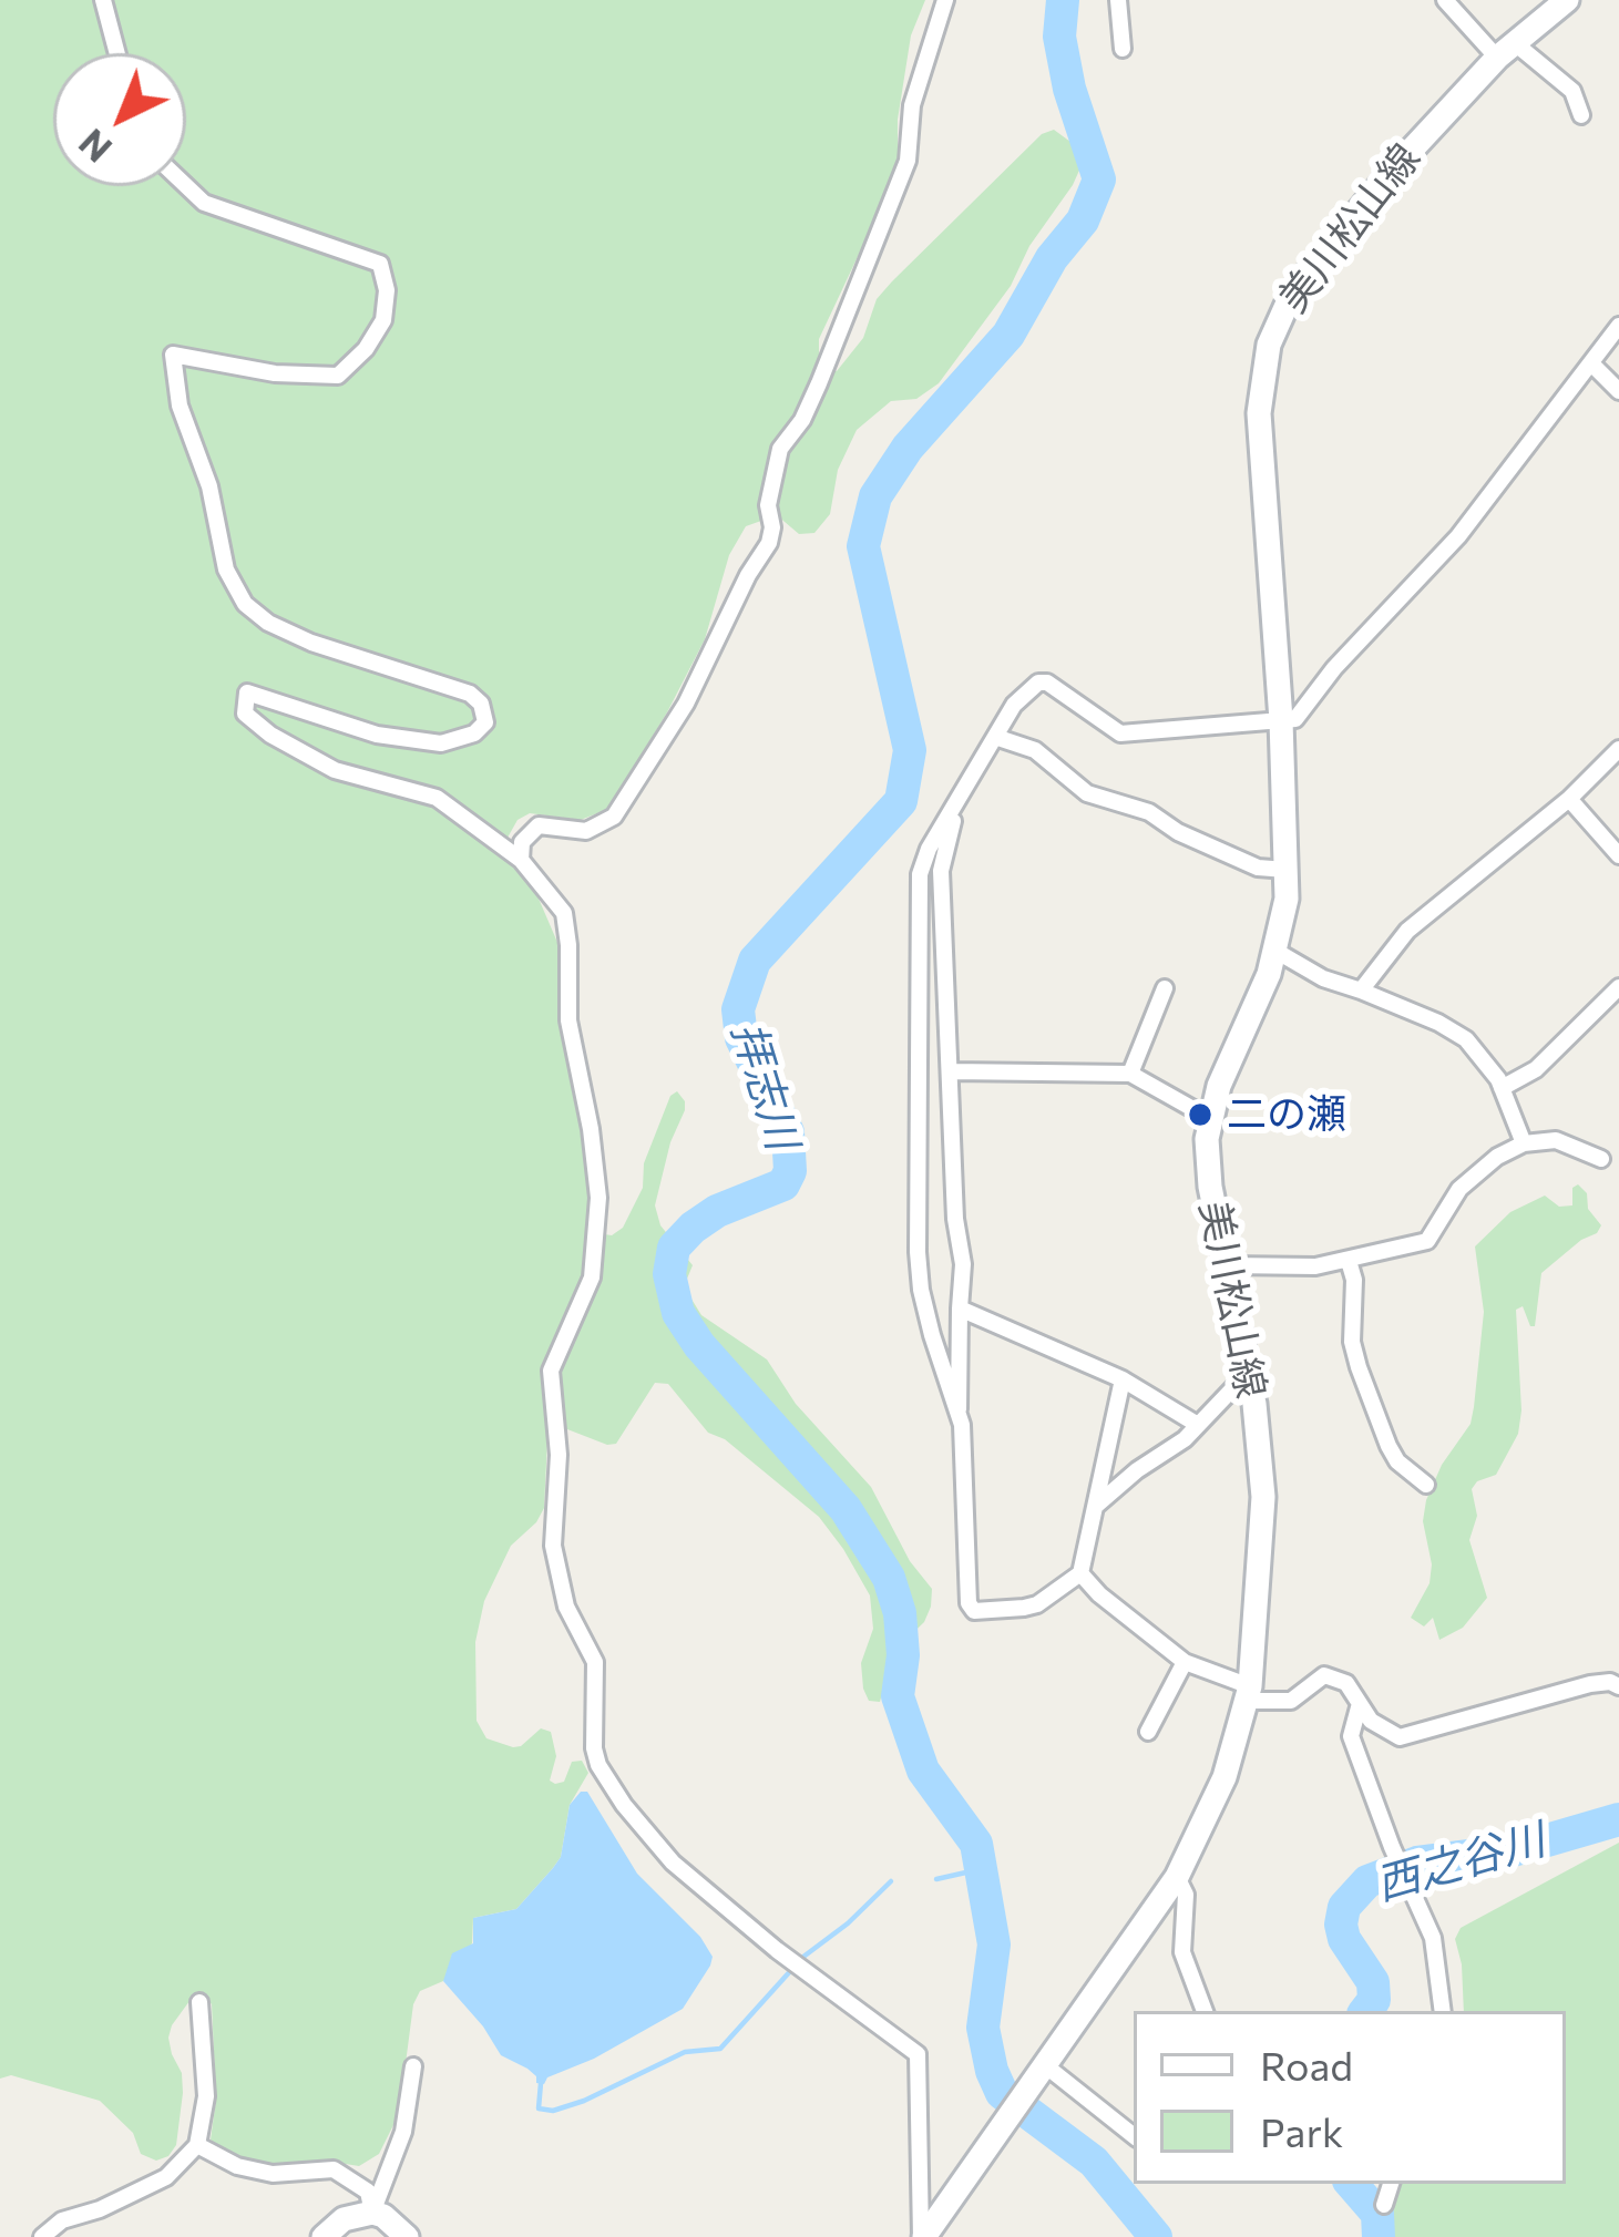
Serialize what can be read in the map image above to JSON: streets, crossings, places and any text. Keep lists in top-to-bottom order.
{
  "streets": {
    "main road": ["美川松山線"]
  },
  "water": ["拝志川", "西之谷川"],
  "places": ["二の瀬"],
  "legend": ["Road", "Park"],
  "north": "bottom left"
}
